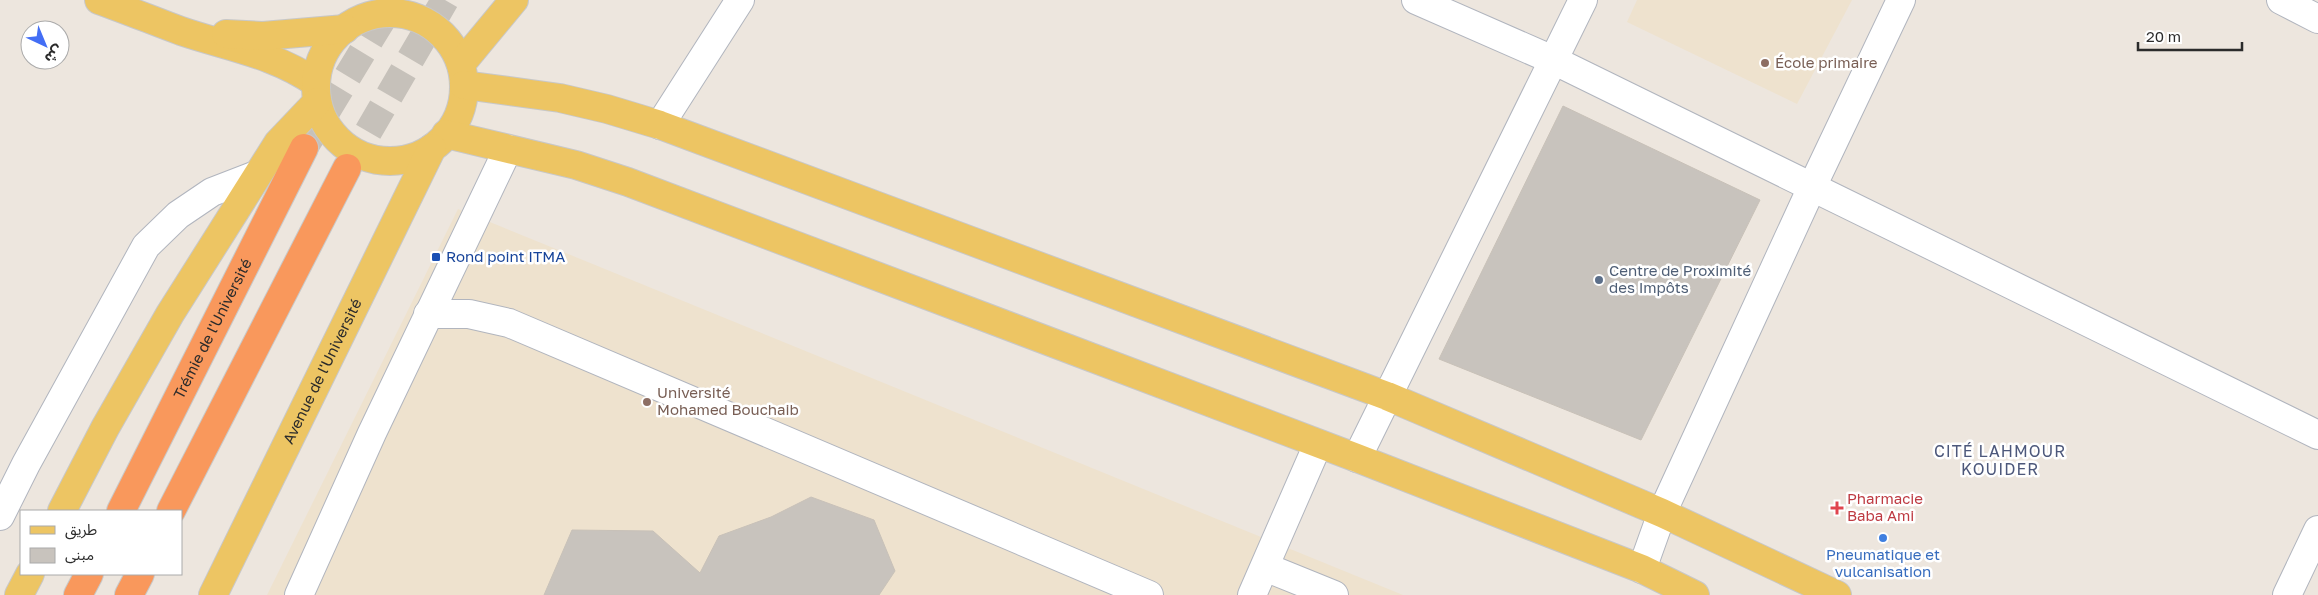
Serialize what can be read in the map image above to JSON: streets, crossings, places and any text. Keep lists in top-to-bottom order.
{
  "streets": {
    "highway": ["Trémie de l'Université"],
    "main road": ["Avenue de l'Université"]
  },
  "districts": ["CITÉ LAHMOUR KOUIDER"],
  "places": {
    "other": [
      "École primaire",
      "Centre de Proximité des Impôts",
      "Université Mohamed Bouchaib",
      "Pneumatique et vulcanisation"
    ],
    "transit": ["Rond point ITMA"],
    "health": ["Pharmacie Baba Ami"]
  },
  "legend": ["طريق", "مبنى"],
  "scale_bar": "20 m",
  "north": "bottom right"
}
